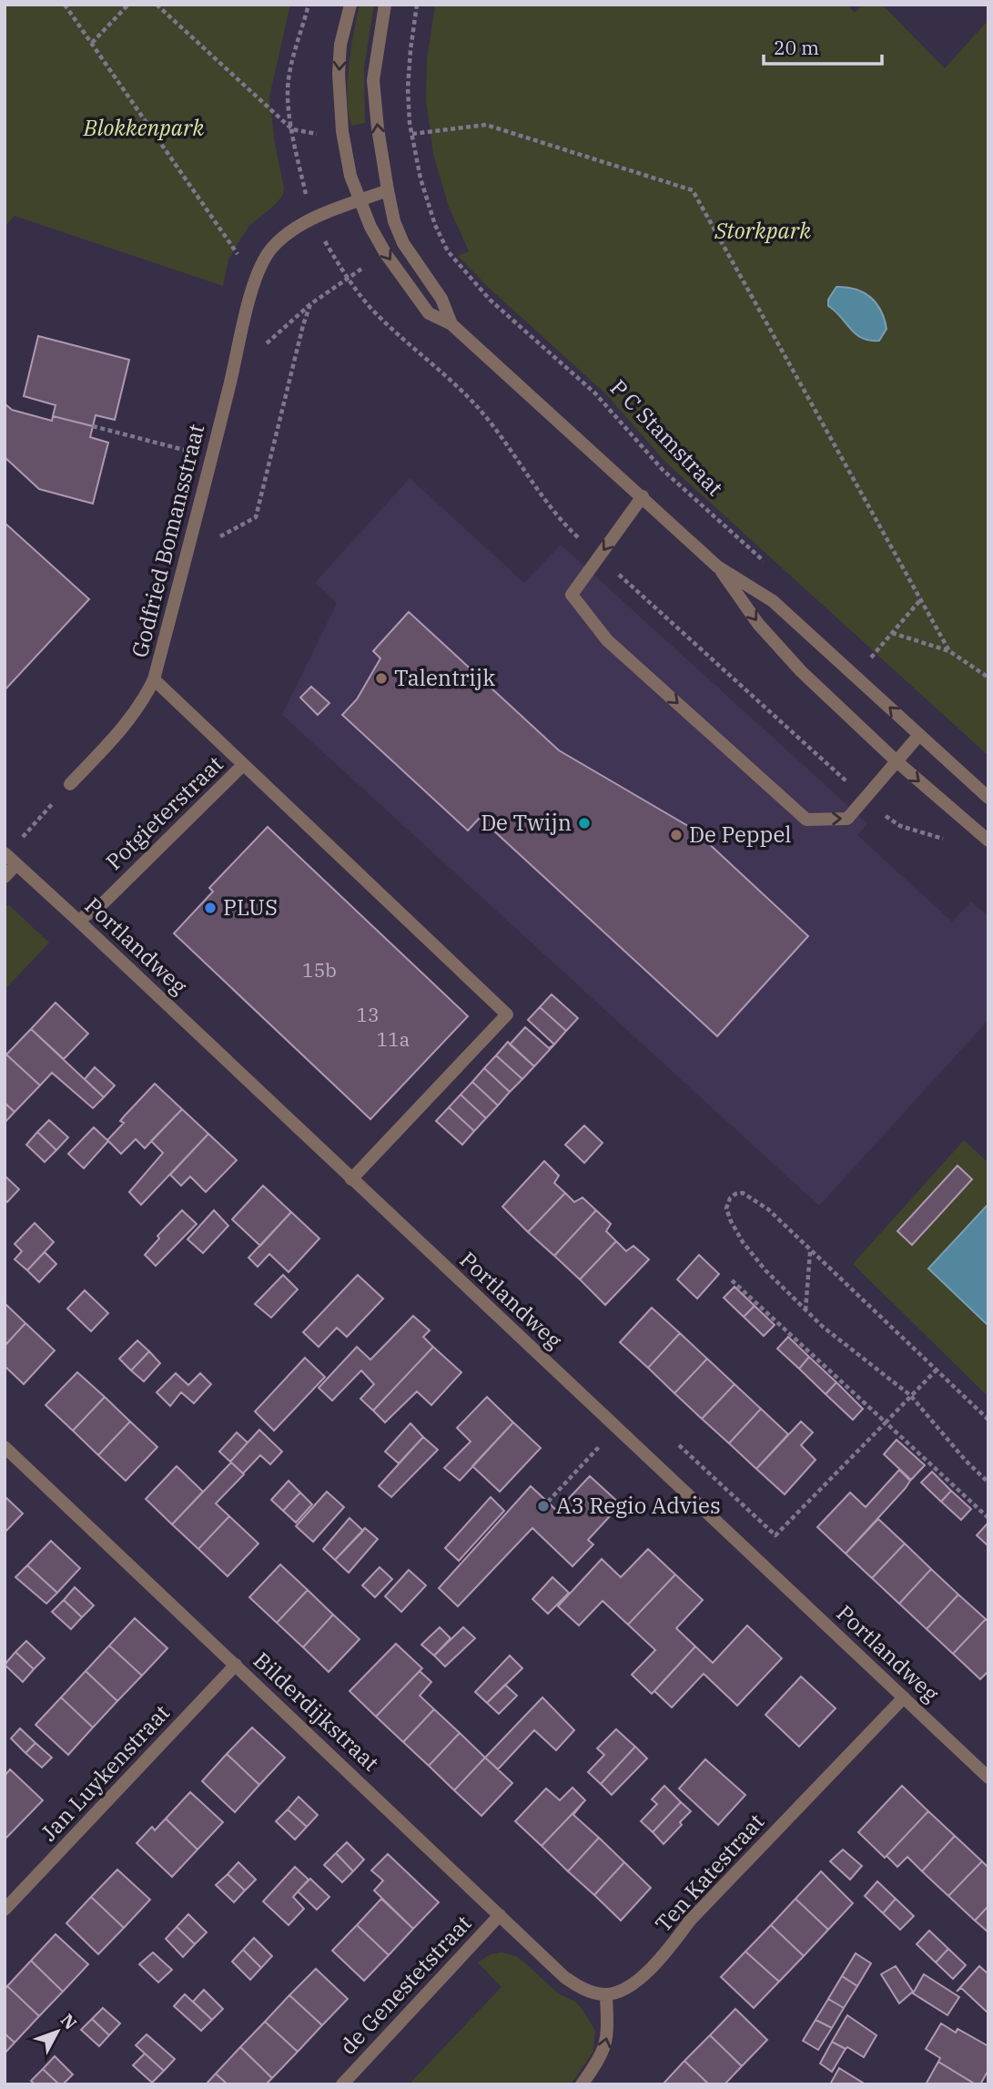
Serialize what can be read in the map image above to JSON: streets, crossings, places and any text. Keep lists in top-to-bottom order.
{
  "streets": {
    "street": [
      "Godfried Bomansstraat",
      "Potgieterstraat",
      "Portlandweg",
      "Bilderdijkstraat",
      "Jan Luykenstraat",
      "Ten Katestraat",
      "de Genestetstraat"
    ],
    "path": ["P C Stamstraat"]
  },
  "crossings": [
    ["Godfried Bomansstraat", "Potgieterstraat"],
    ["Potgieterstraat", "Portlandweg"],
    ["Portlandweg", "Ten Katestraat"],
    ["Bilderdijkstraat", "Jan Luykenstraat"],
    ["Bilderdijkstraat", "Ten Katestraat"],
    ["Bilderdijkstraat", "de Genestetstraat"]
  ],
  "parks": ["Blokkenpark", "Storkpark"],
  "places": [
    "Talentrijk",
    "De Twijn",
    "De Peppel",
    "PLUS",
    "A3 Regio Advies"
  ],
  "house_numbers": ["15b", "13", "11a"],
  "scale_bar": "20 m",
  "north": "top right"
}
